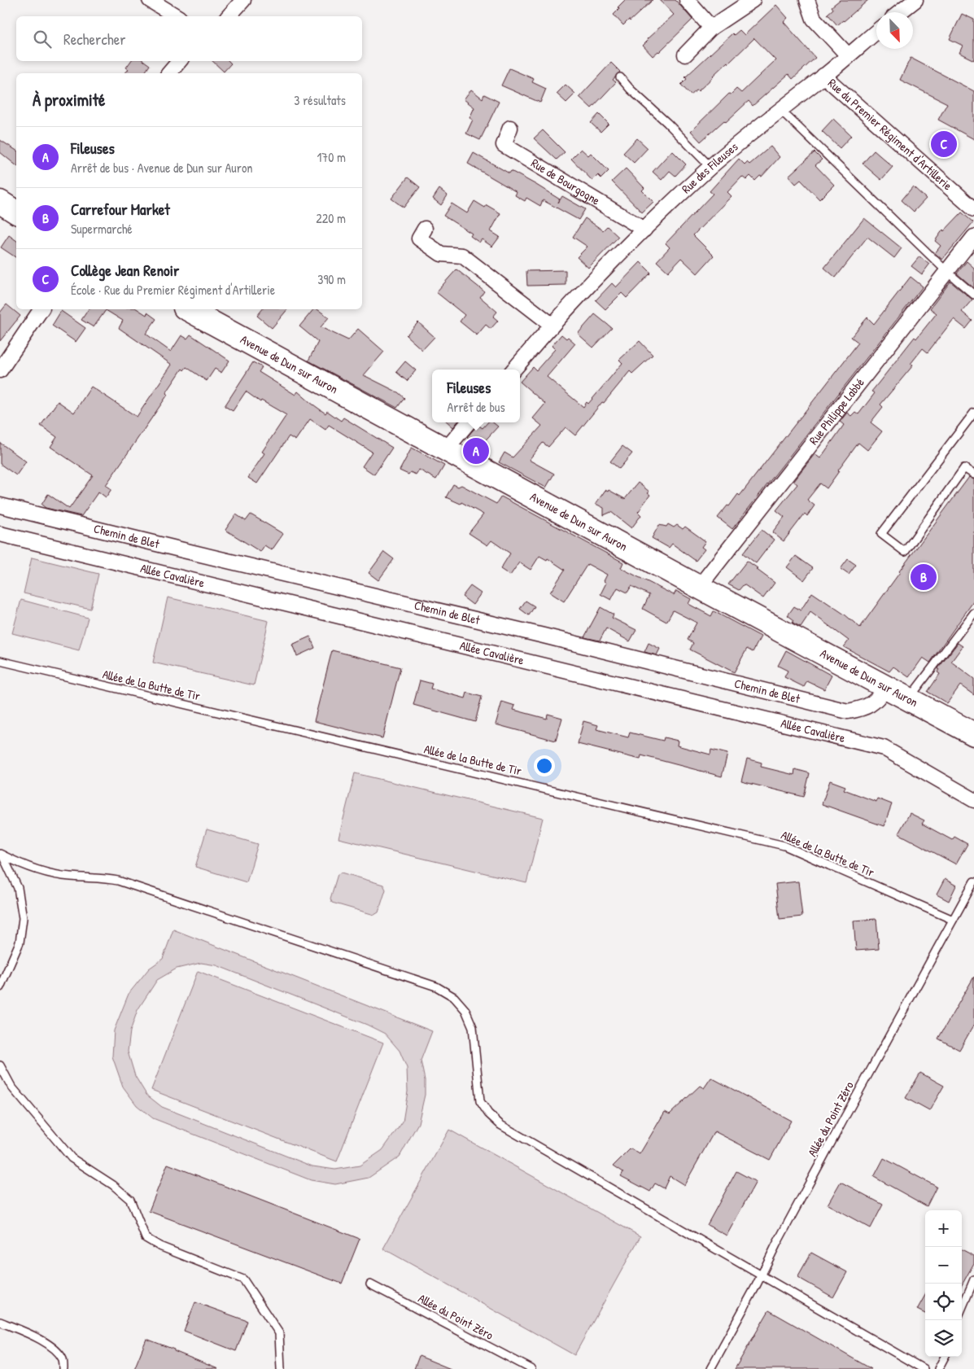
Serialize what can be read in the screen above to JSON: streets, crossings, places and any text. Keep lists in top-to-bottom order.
{
  "streets": {
    "main road": ["Avenue de Dun sur Auron"],
    "street": [
      "Rue du Premier Régiment d'Artillerie",
      "Rue des Fileuses",
      "Rue de Bourgogne",
      "Rue Philippe Labbé",
      "Chemin de Blet",
      "Allée Cavalière"
    ],
    "lane": ["Allée de la Butte de Tir", "Allée du Point Zéro"]
  },
  "crossings": [
    ["Rue du Premier Régiment d'Artillerie", "Rue des Fileuses"],
    ["Rue des Fileuses", "Rue de Bourgogne"],
    ["Avenue de Dun sur Auron", "Rue Philippe Labbé"],
    ["Avenue de Dun sur Auron", "Chemin de Blet"],
    ["Allée de la Butte de Tir", "Allée du Point Zéro"]
  ],
  "north": "bottom right",
  "page": {
    "search": "Rechercher",
    "heading": ["À proximité", "3 résultats"],
    "list": [
      {
        "mark": "A",
        "name": "Fileuses",
        "note": "Arrêt de bus · Avenue de Dun sur Auron",
        "value": "170 m"
      },
      {
        "mark": "B",
        "name": "Carrefour Market",
        "note": "Supermarché",
        "value": "220 m"
      },
      {
        "mark": "C",
        "name": "Collège Jean Renoir",
        "note": "École · Rue du Premier Régiment d'Artillerie",
        "value": "390 m"
      }
    ],
    "pins": ["C", "A", "B"],
    "popup": ["Fileuses", "Arrêt de bus"],
    "map_buttons": ["+", "−"]
  }
}
